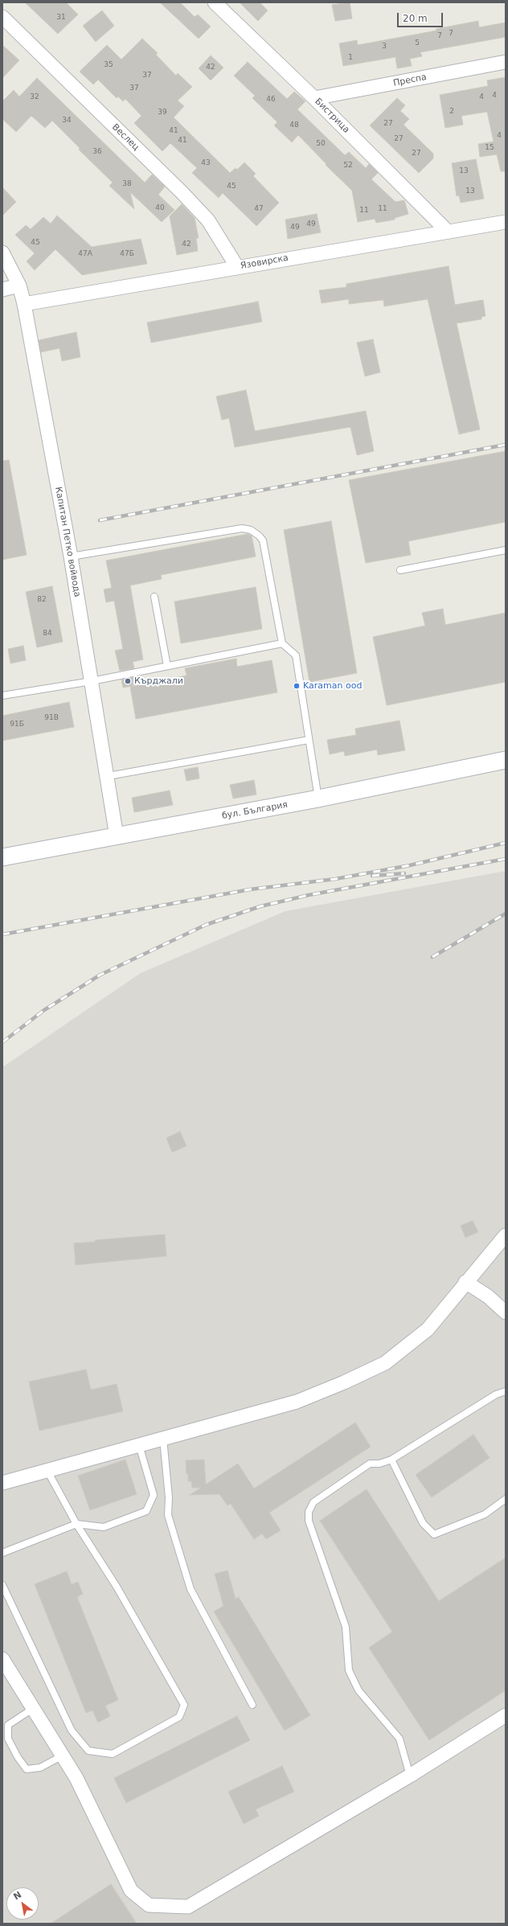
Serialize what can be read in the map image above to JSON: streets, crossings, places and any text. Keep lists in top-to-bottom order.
{
  "streets": {
    "street": [
      "Преспа",
      "Бистрица",
      "Веслец",
      "Язовирска",
      "Капитан Петко войвода",
      "бул. България"
    ]
  },
  "crossings": [
    ["Преспа", "Бистрица"],
    ["Бистрица", "Язовирска"],
    ["Веслец", "Язовирска"],
    ["Язовирска", "Капитан Петко войвода"],
    ["Капитан Петко войвода", "бул. България"]
  ],
  "places": ["Кърджали", "Karaman ood"],
  "house_numbers": [
    "31",
    "7",
    "7",
    "5",
    "3",
    "1",
    "35",
    "42",
    "37",
    "37",
    "4",
    "32",
    "4",
    "46",
    "2",
    "39",
    "34",
    "27",
    "48",
    "41",
    "4",
    "27",
    "41",
    "50",
    "15",
    "36",
    "27",
    "43",
    "52",
    "13",
    "38",
    "45",
    "13",
    "40",
    "47",
    "11",
    "11",
    "49",
    "49",
    "45",
    "42",
    "47А",
    "47Б",
    "82",
    "84",
    "91В",
    "91Б"
  ],
  "scale_bar": "20 m",
  "north": "top left"
}
